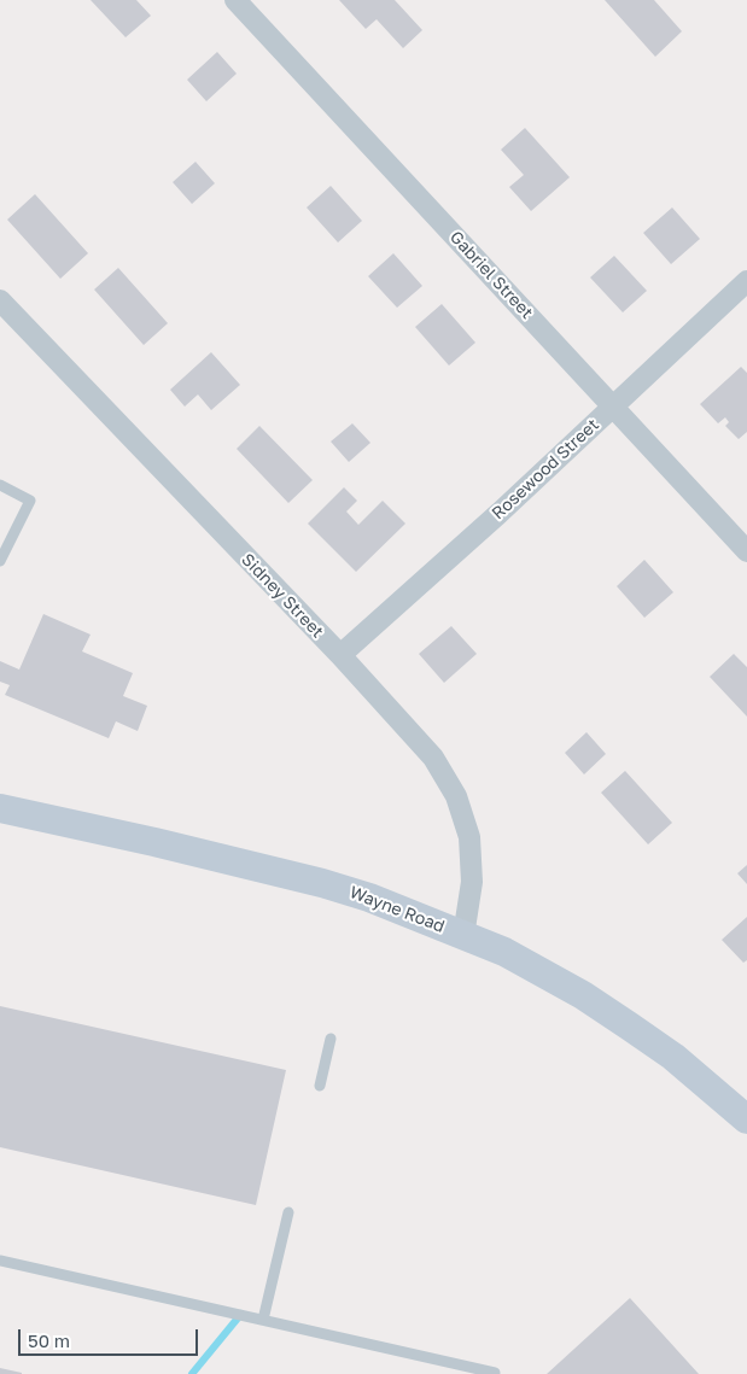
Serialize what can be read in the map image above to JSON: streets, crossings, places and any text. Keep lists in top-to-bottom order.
{
  "streets": {
    "main road": ["Wayne Road"],
    "street": ["Gabriel Street", "Rosewood Street", "Sidney Street"]
  },
  "crossings": [
    ["Gabriel Street", "Rosewood Street"],
    ["Rosewood Street", "Sidney Street"],
    ["Sidney Street", "Wayne Road"]
  ],
  "scale_bar": "50 m"
}
